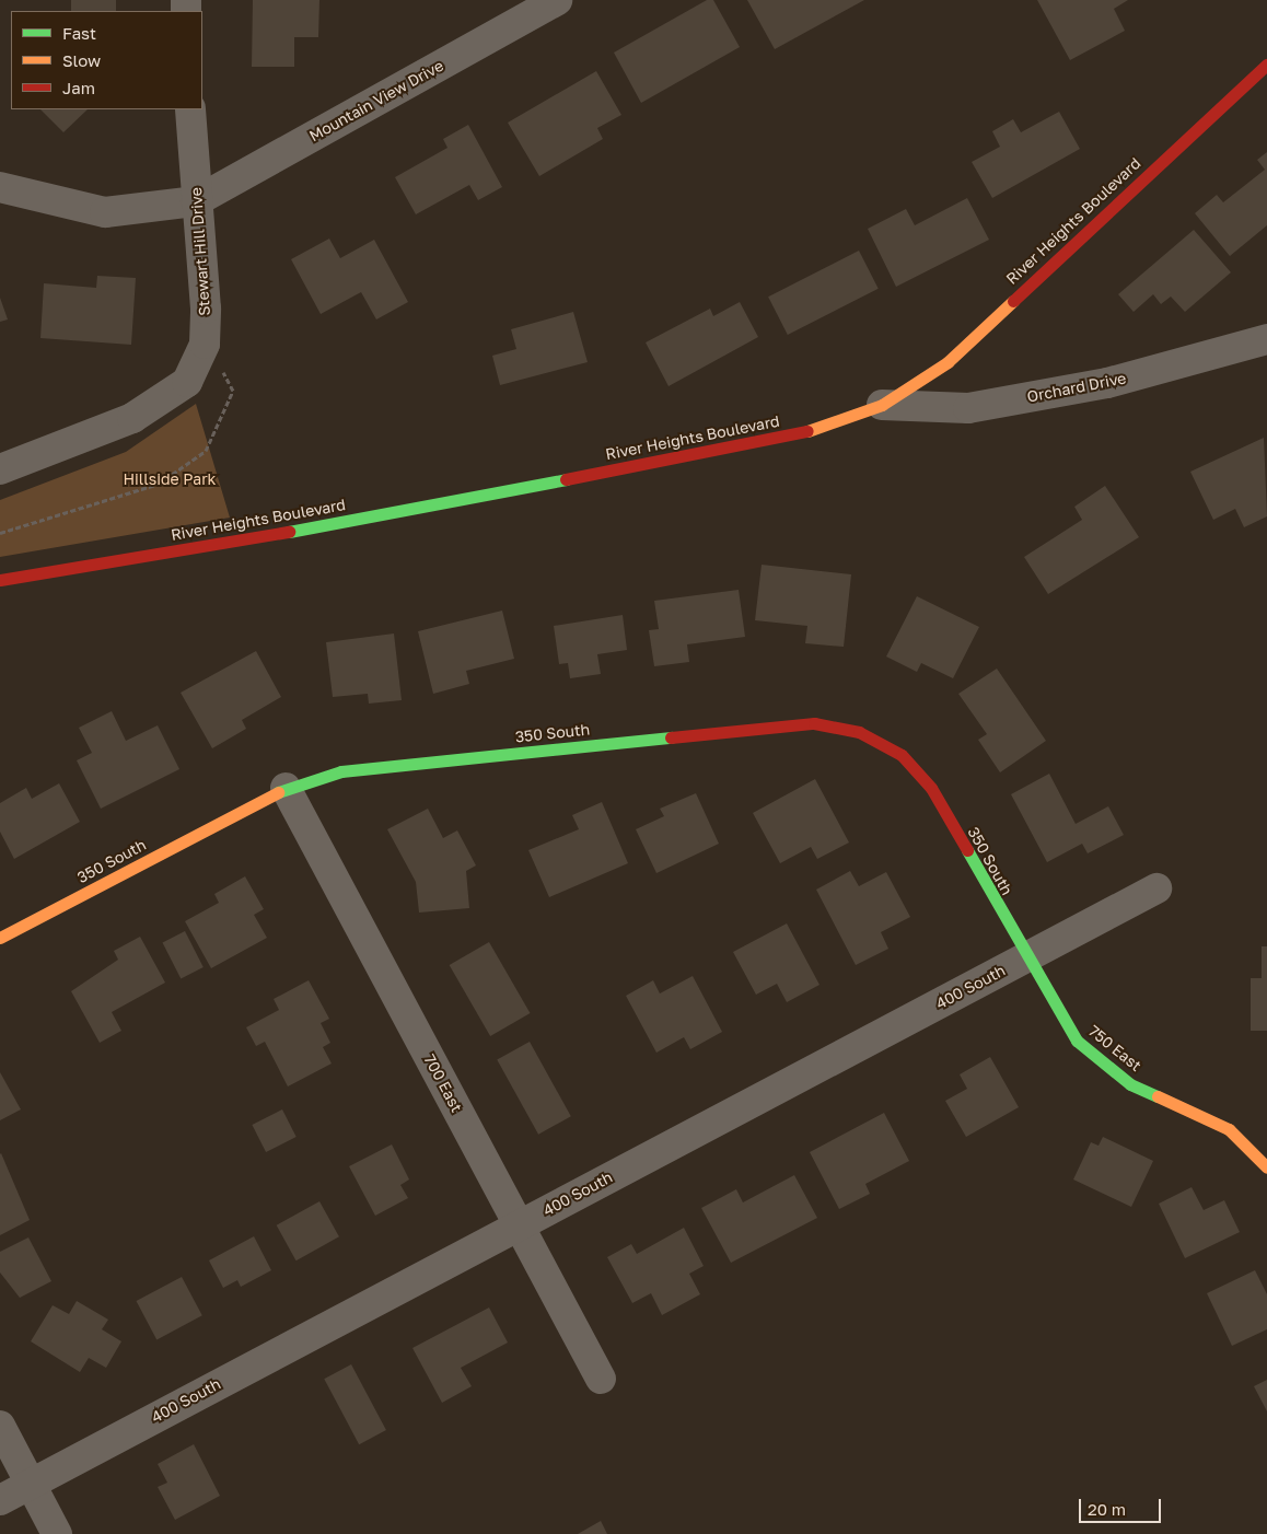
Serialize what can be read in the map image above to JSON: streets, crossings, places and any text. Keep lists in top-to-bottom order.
{
  "streets": {
    "street": [
      "Mountain View Drive",
      "River Heights Boulevard",
      "Stewart Hill Drive",
      "Orchard Drive",
      "350 South",
      "400 South",
      "750 East",
      "700 East"
    ]
  },
  "crossings": [
    ["Mountain View Drive", "Stewart Hill Drive"],
    ["River Heights Boulevard", "Orchard Drive"],
    ["350 South", "400 South"],
    ["350 South", "750 East"],
    ["350 South", "700 East"],
    ["400 South", "750 East"],
    ["400 South", "700 East"]
  ],
  "parks": ["Hillside Park"],
  "legend": ["Fast", "Slow", "Jam"],
  "scale_bar": "20 m"
}
